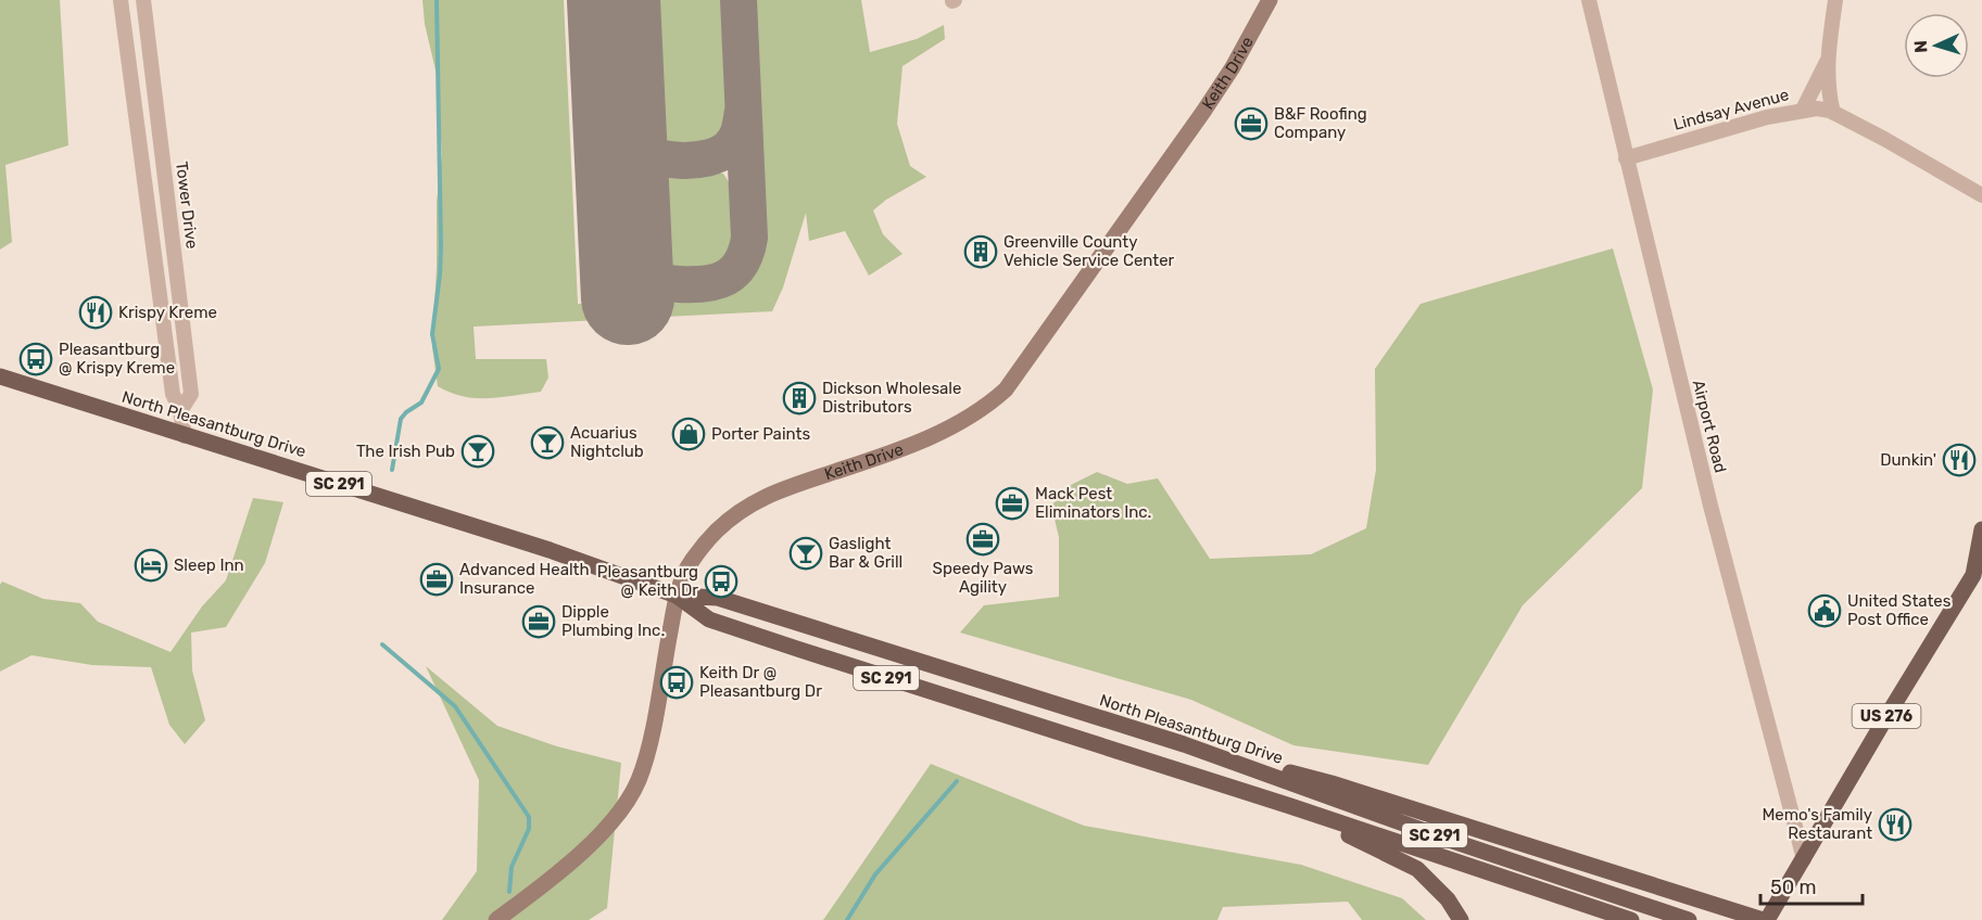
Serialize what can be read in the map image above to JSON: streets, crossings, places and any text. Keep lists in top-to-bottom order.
{
  "streets": {
    "main road": ["North Pleasantburg Drive", "SC 291", "US 276"],
    "street": [
      "Keith Drive",
      "Lindsay Avenue",
      "Tower Drive",
      "Airport Road"
    ]
  },
  "crossings": [
    ["Keith Drive", "North Pleasantburg Drive"],
    ["Lindsay Avenue", "Airport Road"],
    ["Tower Drive", "North Pleasantburg Drive"],
    ["Airport Road", "US 276"]
  ],
  "places": {
    "office": [
      "B&F Roofing Company",
      "Mack Pest Eliminators Inc.",
      "Speedy Paws Agility",
      "Advanced Health Insurance",
      "Dipple Plumbing Inc."
    ],
    "building": ["Greenville County Vehicle Service Center", "Dickson Wholesale Distributors"],
    "restaurant": ["Krispy Kreme", "Dunkin'", "Memo's Family Restaurant"],
    "bus stop": ["Pleasantburg @ Krispy Kreme", "Pleasantburg @ Keith Dr", "Keith Dr @ Pleasantburg Dr"],
    "shop": ["Porter Paints"],
    "bar": ["Acuarius Nightclub", "The Irish Pub", "Gaslight Bar & Grill"],
    "hotel": ["Sleep Inn"],
    "public building": ["United States Post Office"]
  },
  "scale_bar": "50 m",
  "north": "left"
}
